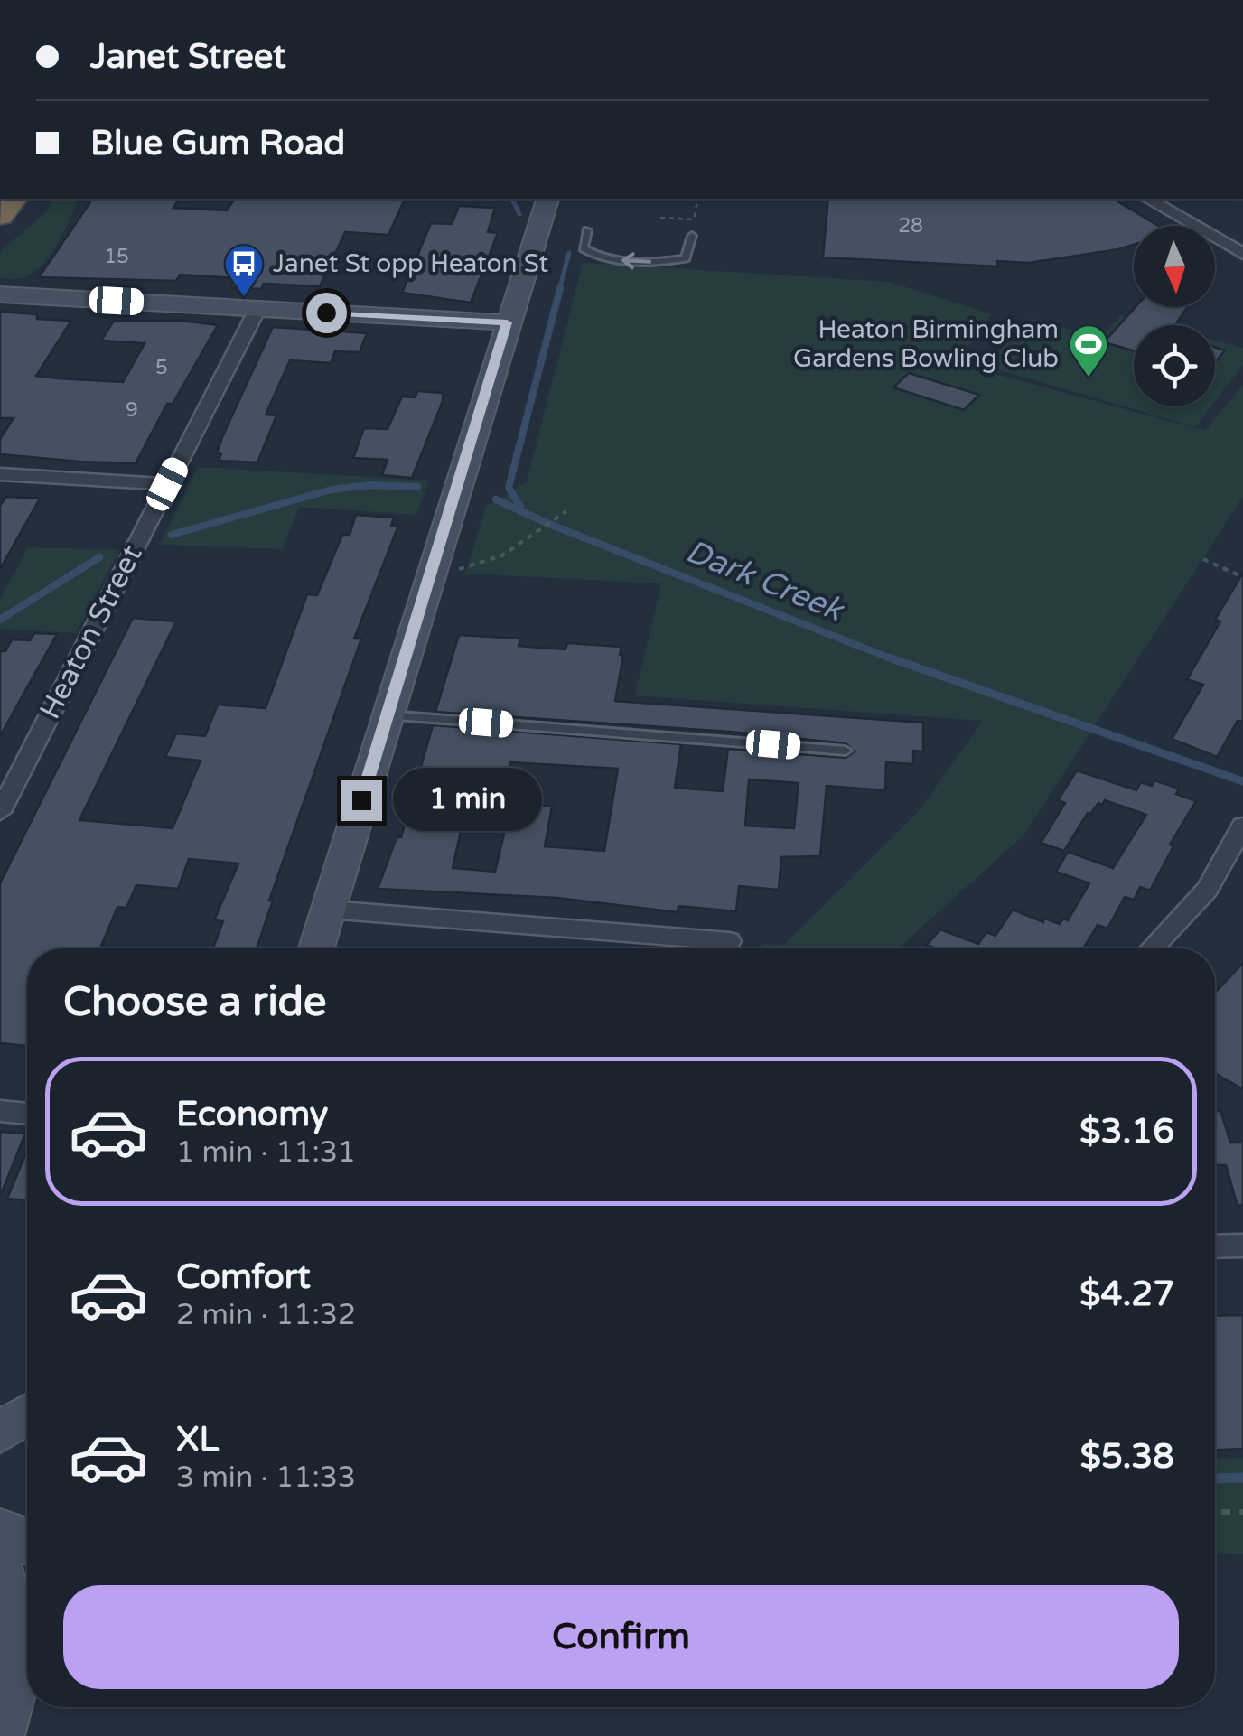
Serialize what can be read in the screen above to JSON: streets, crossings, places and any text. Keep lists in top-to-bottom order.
{
  "streets": {
    "street": ["Heaton Street"]
  },
  "water": ["Dark Creek"],
  "places": {
    "bus stop": ["Janet St opp Heaton St"],
    "sports": ["Heaton Birmingham Gardens Bowling Club"]
  },
  "house_numbers": [
    "28",
    "15",
    "5",
    "9"
  ],
  "north": "bottom",
  "page": {
    "banner": ["Janet Street", "Blue Gum Road"],
    "bubble": "1 min",
    "heading": "Choose a ride",
    "list": [
      {
        "name": "Economy",
        "note": "1 min · 11:31",
        "value": "$3.16"
      },
      {
        "name": "Comfort",
        "note": "2 min · 11:32",
        "value": "$4.27"
      },
      {
        "name": "XL",
        "note": "3 min · 11:33",
        "value": "$5.38"
      }
    ],
    "buttons": "Confirm"
  }
}
